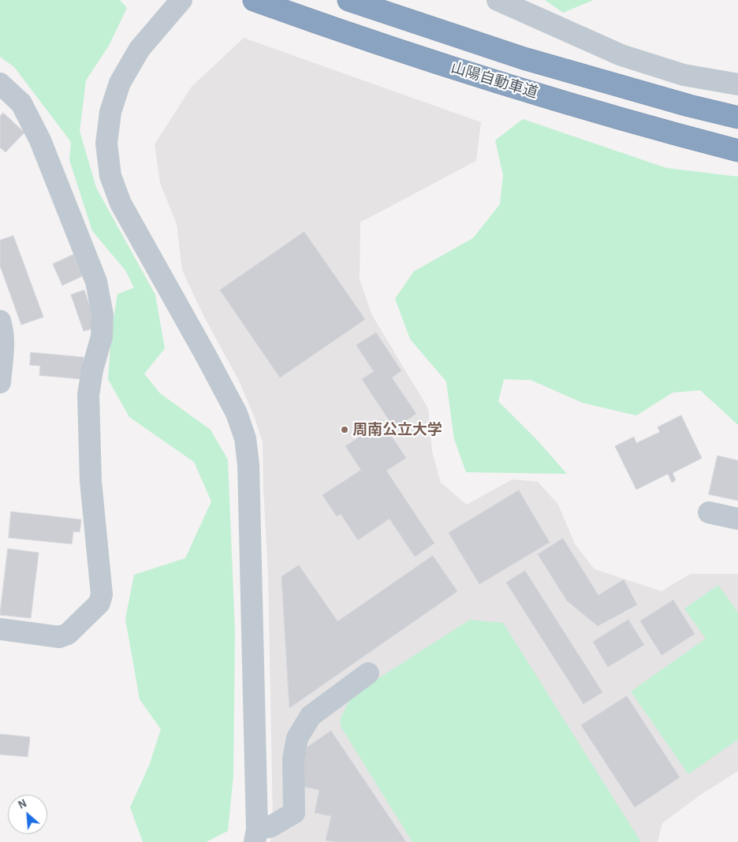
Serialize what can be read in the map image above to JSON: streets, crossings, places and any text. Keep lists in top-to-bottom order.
{
  "streets": {
    "highway": ["山陽自動車道"]
  },
  "places": ["周南公立大学"],
  "north": "top left"
}
